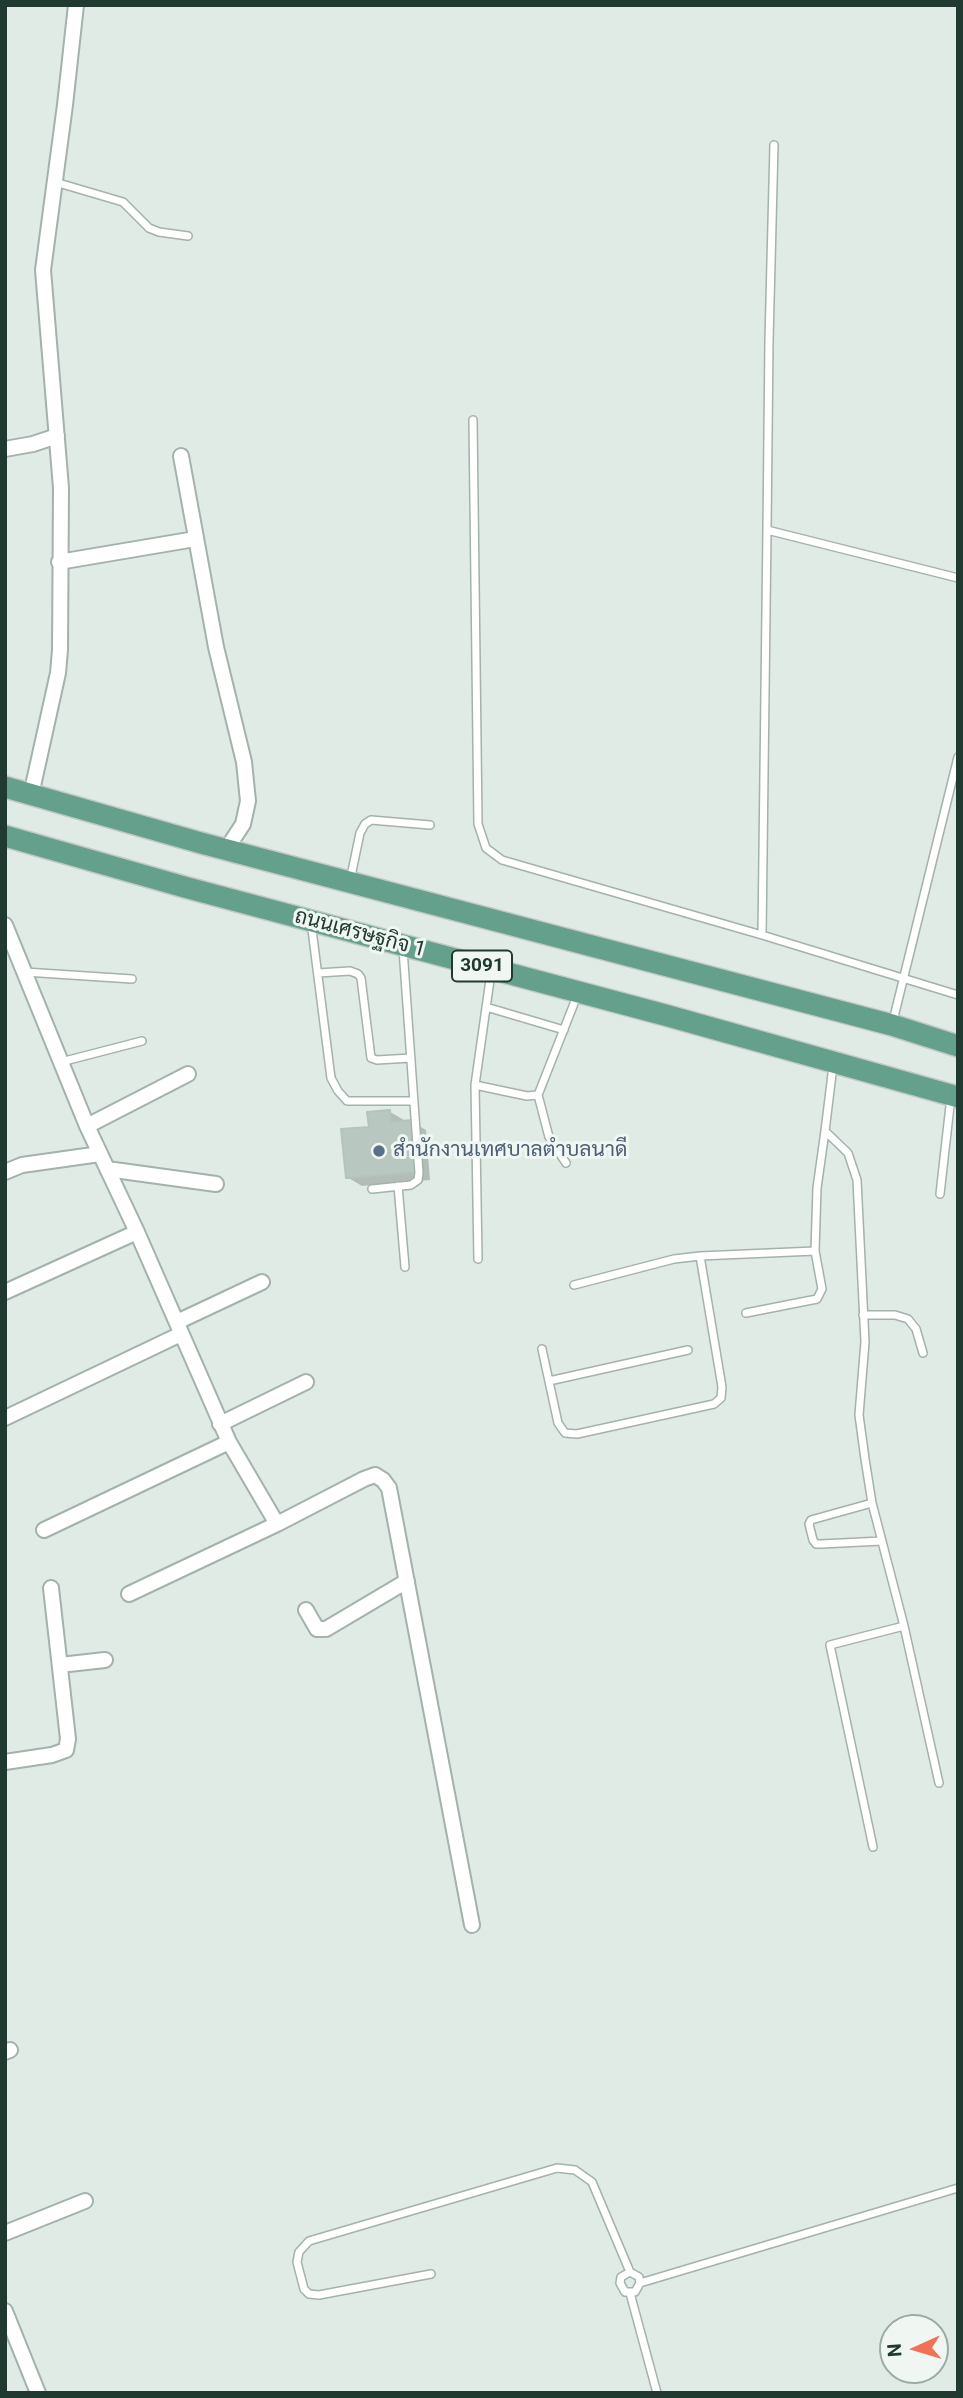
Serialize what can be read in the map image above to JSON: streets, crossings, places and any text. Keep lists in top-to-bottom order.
{
  "streets": {
    "main road": ["ถนนเศรษฐกิจ 1", "3091"]
  },
  "places": ["สำนักงานเทศบาลตำบลนาดี"],
  "north": "left"
}
